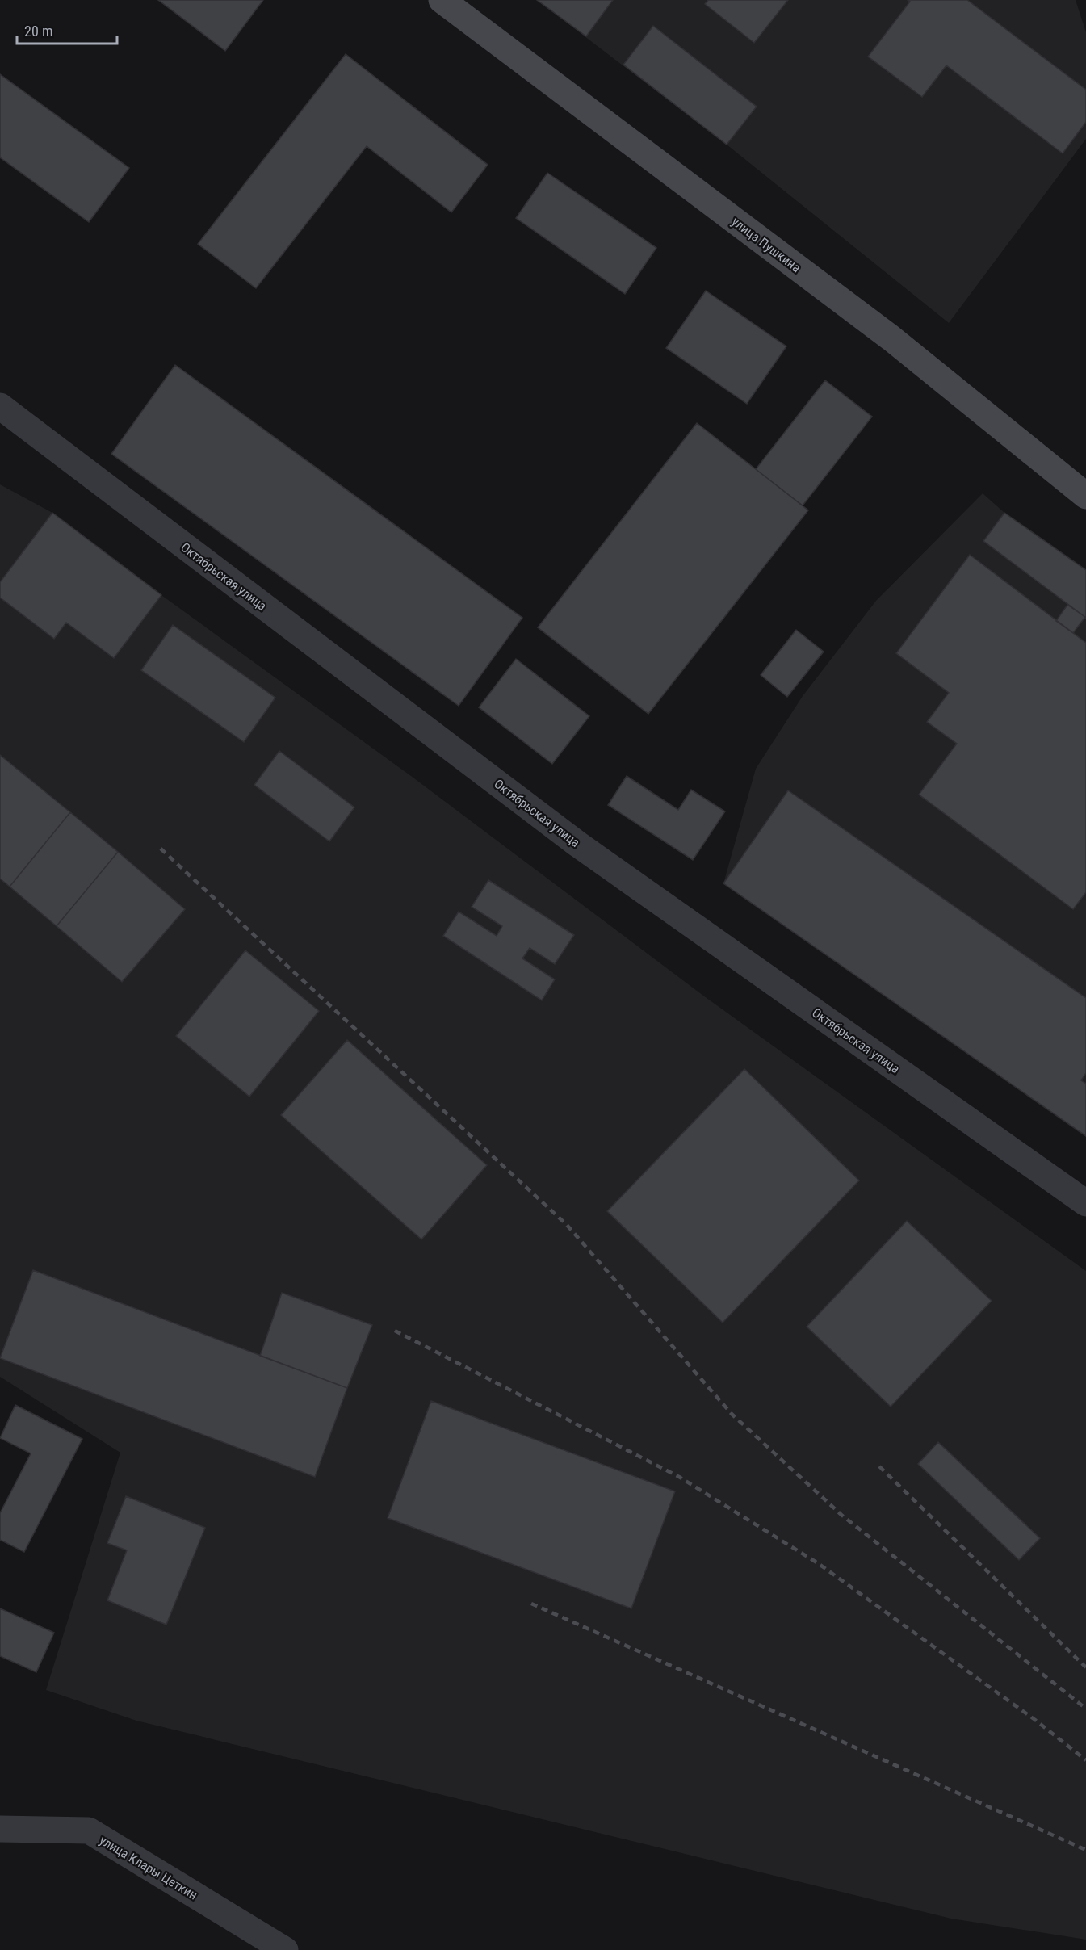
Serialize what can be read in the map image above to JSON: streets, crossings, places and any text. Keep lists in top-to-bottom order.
{
  "streets": {
    "street": ["улица Пушкина", "Октябрьская улица", "улица Клары Цеткин"]
  },
  "scale_bar": "20 m"
}
